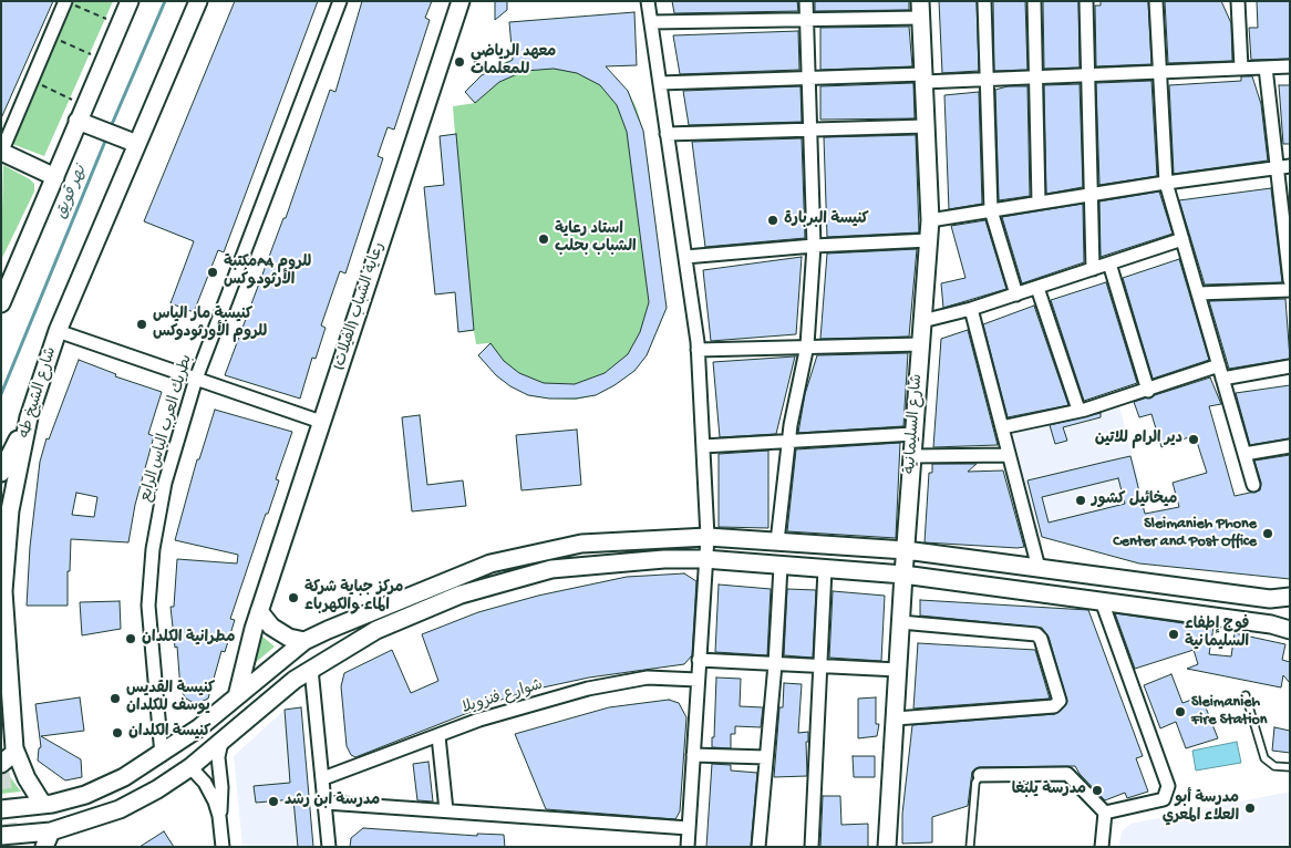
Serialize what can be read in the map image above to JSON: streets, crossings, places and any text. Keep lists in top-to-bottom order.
{
  "streets": {
    "main road": ["رعاية الشباب (الفيلات)", "شارع الشيخ طه", "شارع السليمانية"],
    "street": ["بطريك العرب الياس الرابع", "شوارع فنزويلا"]
  },
  "water": ["نهر قويق"],
  "places": [
    "معهد الرياضي للمعلمات",
    "كنيسة البربارة",
    "استاد رعاية الشباب بحلب",
    "مكتبةA4 للروم الأرثودوكس",
    "كنيسة مار الياس للروم الأورثودوكس",
    "دير الرام للاتين",
    "ميخائيل كشور",
    "Sleimanieh Phone Center and Post Office",
    "مركز جباية شركة الماء والكهرباء",
    "فوج إطفاء السليمانية",
    "مطرانية الكلدان",
    "كنيسة القديس يوسف للكلدان",
    "Sleimanieh Fire Station",
    "كنيسة الكلدان",
    "مدرسة يلبُغا",
    "مدرسة ابن رشد",
    "مدرسة أبو العلاء المعري"
  ]
}
